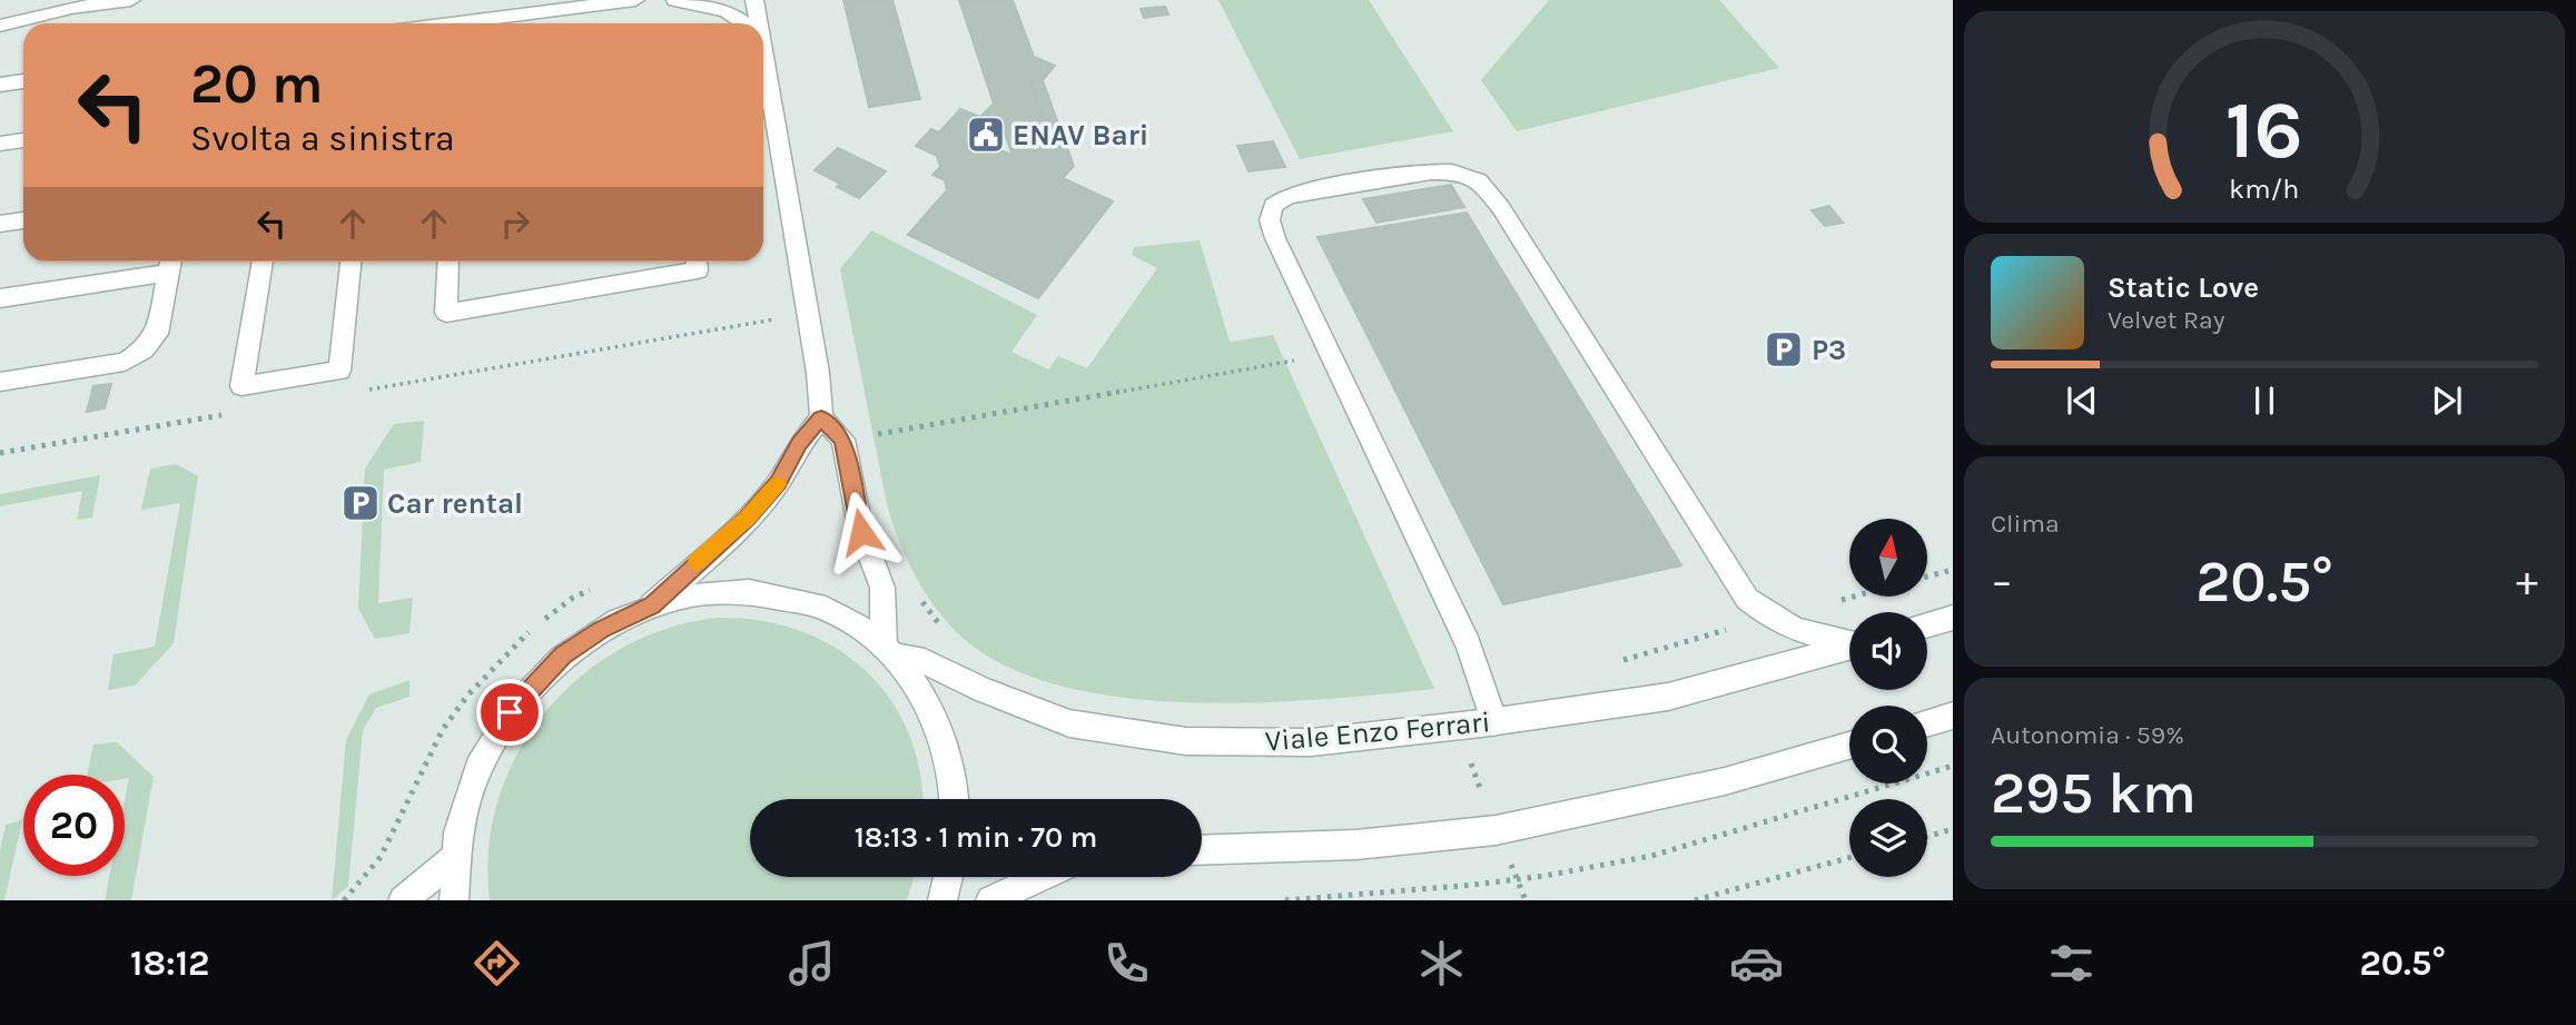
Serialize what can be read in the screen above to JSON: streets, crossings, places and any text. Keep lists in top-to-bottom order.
{
  "streets": {
    "street": ["Viale Enzo Ferrari"]
  },
  "places": {
    "public building": ["ENAV Bari"],
    "parking": ["P3", "Car rental"]
  },
  "north": "top",
  "page": {
    "turn": ["20 m", "Svolta a sinistra"],
    "song": ["Static Love", "Velvet Ray"],
    "tile": [
      "Clima",
      ["Autonomia · 59%", "295 km"]
    ],
    "heat": ["−", "20.5°", "+"],
    "limit": "20",
    "trip": "18:13 · 1 min · 70 m",
    "tabs": ["18:12", "20.5°"],
    "gauge": ["16", "km/h"]
  }
}
